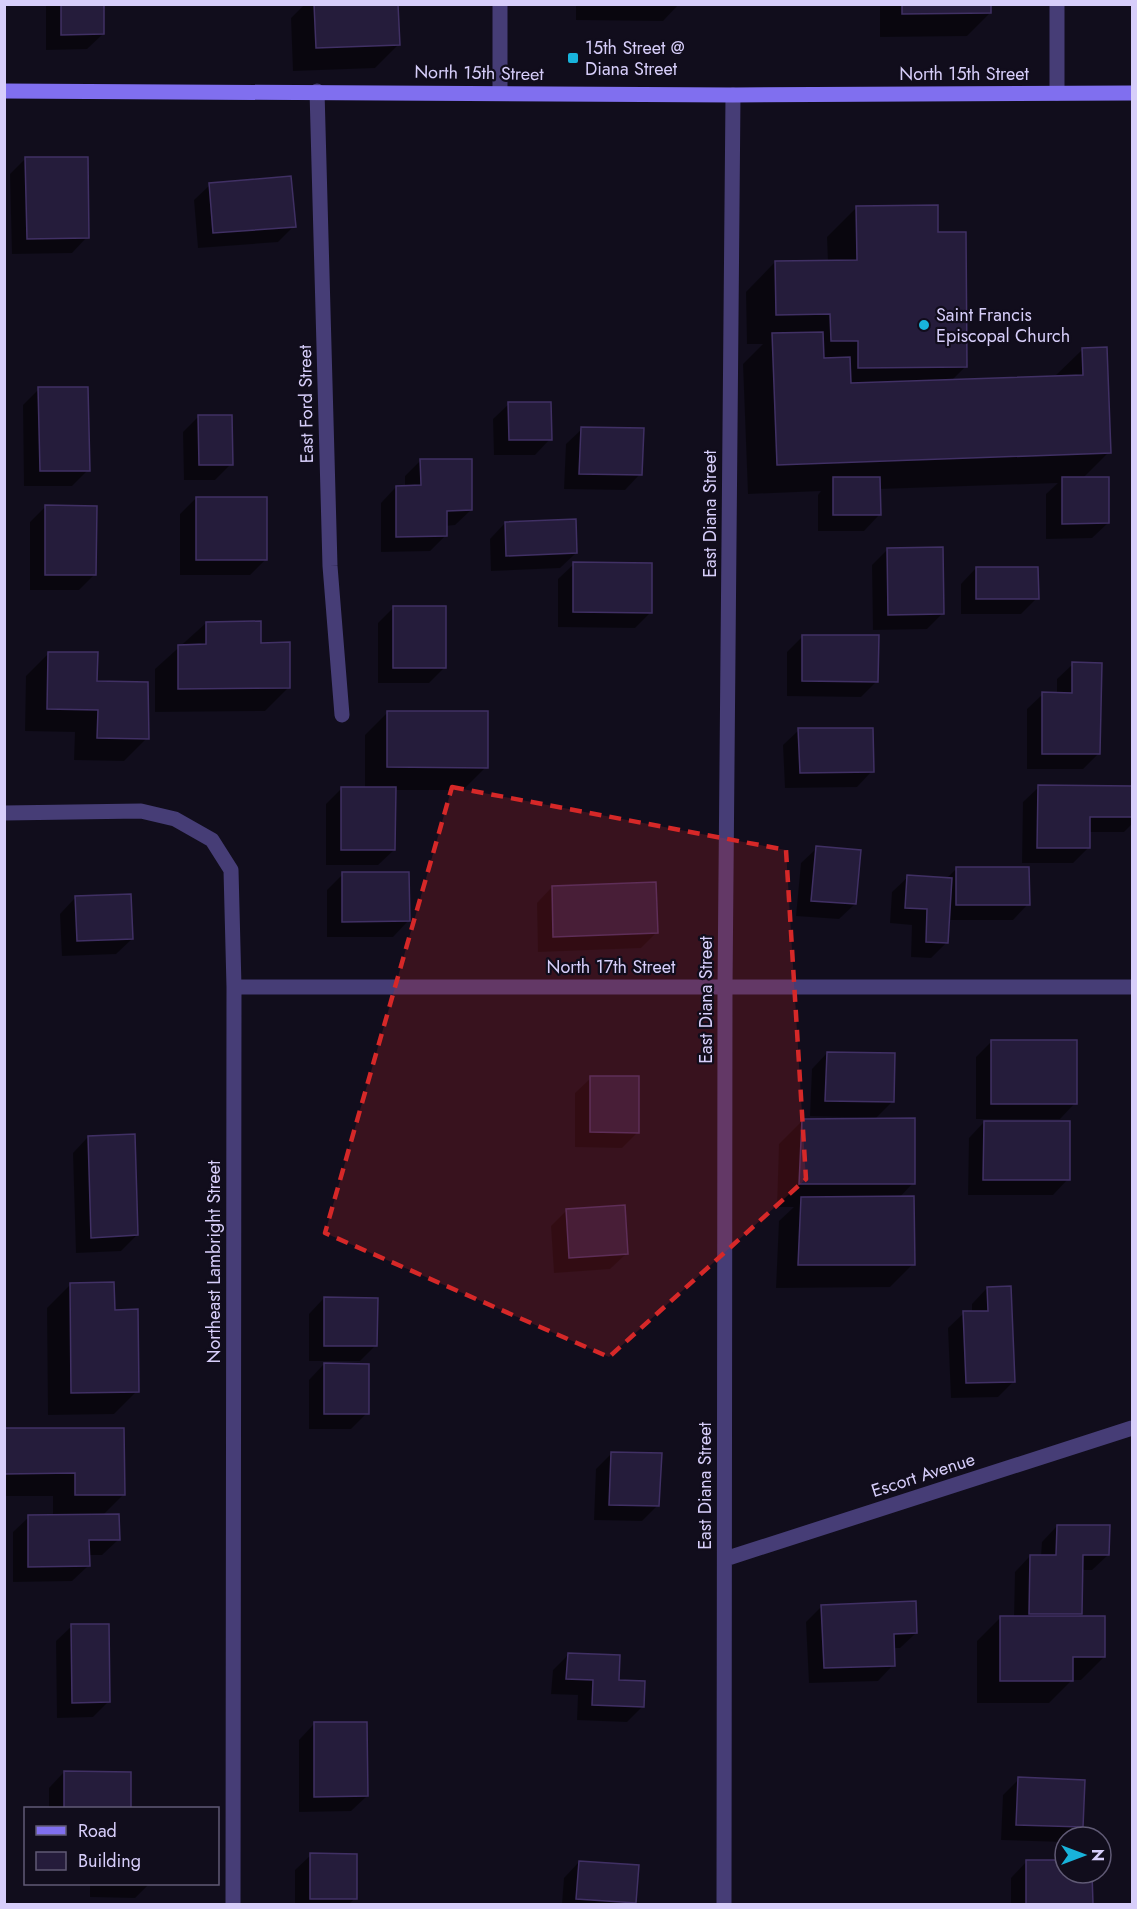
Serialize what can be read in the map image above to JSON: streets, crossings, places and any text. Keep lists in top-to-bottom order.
{
  "streets": {
    "street": [
      "North 15th Street",
      "East Ford Street",
      "East Diana Street",
      "North 17th Street",
      "Northeast Lambright Street",
      "Escort Avenue"
    ]
  },
  "crossings": [
    ["North 15th Street", "East Ford Street"],
    ["North 15th Street", "East Diana Street"],
    ["East Diana Street", "North 17th Street"],
    ["East Diana Street", "Escort Avenue"],
    ["North 17th Street", "Northeast Lambright Street"]
  ],
  "places": {
    "transit": ["15th Street @ Diana Street"],
    "other": ["Saint Francis Episcopal Church"]
  },
  "legend": ["Road", "Building"],
  "north": "right"
}
